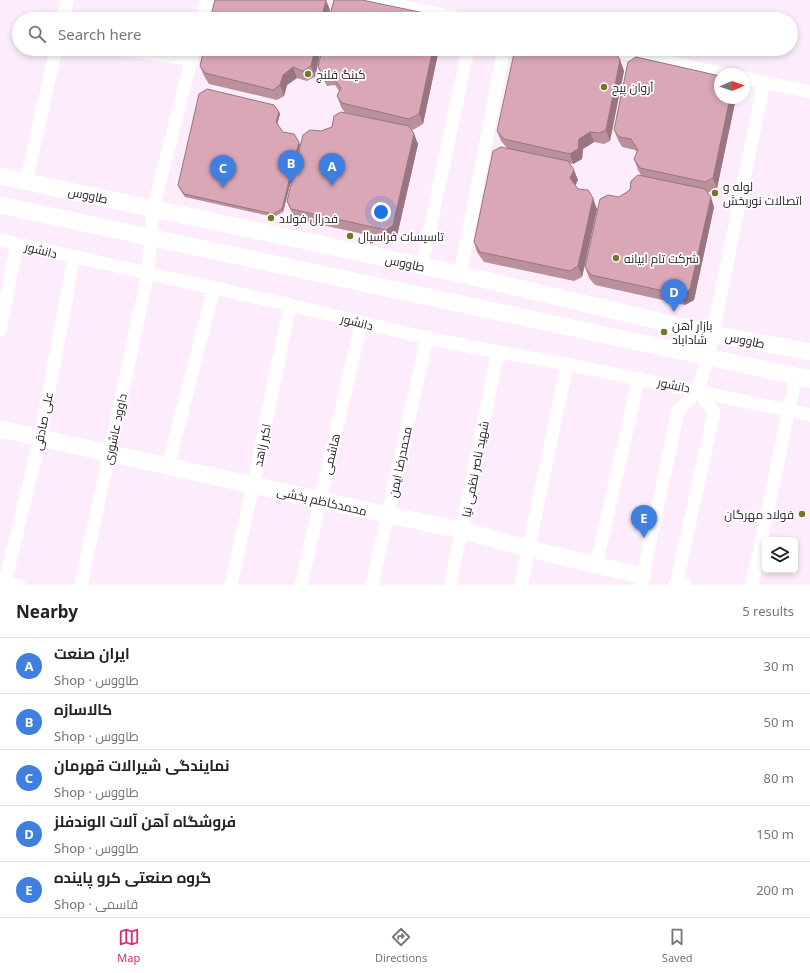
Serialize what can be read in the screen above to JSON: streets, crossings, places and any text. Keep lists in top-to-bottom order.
{
  "streets": {
    "street": [
      "طاووس",
      "دانشور",
      "علی صادقی",
      "داوود عاشوری",
      "اکبر زاهد",
      "هاشمی",
      "محمدرضا ایمن",
      "شهید ناصر نظمی نیا",
      "محمدکاظم بخشی"
    ]
  },
  "crossings": [
    ["طاووس", "داوود عاشوری"],
    ["دانشور", "علی صادقی"],
    ["دانشور", "داوود عاشوری"],
    ["دانشور", "اکبر زاهد"],
    ["دانشور", "هاشمی"],
    ["دانشور", "محمدرضا ایمن"],
    ["دانشور", "شهید ناصر نظمی نیا"],
    ["علی صادقی", "محمدکاظم بخشی"],
    ["داوود عاشوری", "محمدکاظم بخشی"],
    ["اکبر زاهد", "محمدکاظم بخشی"],
    ["هاشمی", "محمدکاظم بخشی"],
    ["محمدرضا ایمن", "محمدکاظم بخشی"],
    ["شهید ناصر نظمی نیا", "محمدکاظم بخشی"]
  ],
  "places": [
    "کینگ فلنج",
    "آروان پیچ",
    "لوله و اتصالات نوربخش",
    "فدرال فولاد",
    "تاسیسات فراسیال",
    "شرکت تام ابیانه",
    "بازار آهن شاداباد",
    "فولاد مهرگان"
  ],
  "north": "right",
  "page": {
    "search": "Search here",
    "pins": [
      "B",
      "A",
      "C",
      "D",
      "E"
    ],
    "heading": ["Nearby", "5 results"],
    "list": [
      {
        "mark": "A",
        "name": "ايران صنعت",
        "note": "Shop · طاووس",
        "value": "30 m"
      },
      {
        "mark": "B",
        "name": "کالاسازه",
        "note": "Shop · طاووس",
        "value": "50 m"
      },
      {
        "mark": "C",
        "name": "نمایندگی شیرالات قهرمان",
        "note": "Shop · طاووس",
        "value": "80 m"
      },
      {
        "mark": "D",
        "name": "فروشگاه آهن آلات الوندفلز",
        "note": "Shop · طاووس",
        "value": "150 m"
      },
      {
        "mark": "E",
        "name": "گروه صنعتی کرو پاینده",
        "note": "Shop · قاسمی",
        "value": "200 m"
      }
    ],
    "nav": ["Map", "Directions", "Saved"]
  }
}
